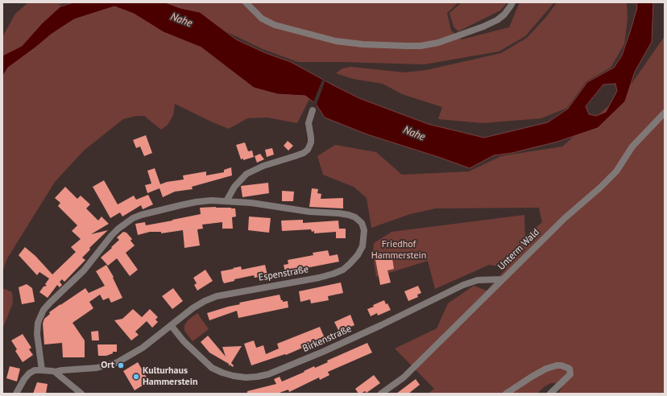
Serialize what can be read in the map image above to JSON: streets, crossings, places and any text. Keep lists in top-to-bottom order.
{
  "streets": {
    "street": ["Unterm Wald", "Espenstraße", "Birkenstraße"]
  },
  "crossings": [
    ["Unterm Wald", "Birkenstraße"],
    ["Espenstraße", "Birkenstraße"]
  ],
  "water": ["Nahe"],
  "parks": ["Friedhof Hammerstein"],
  "places": ["Ort", "Kulturhaus Hammerstein"]
}
